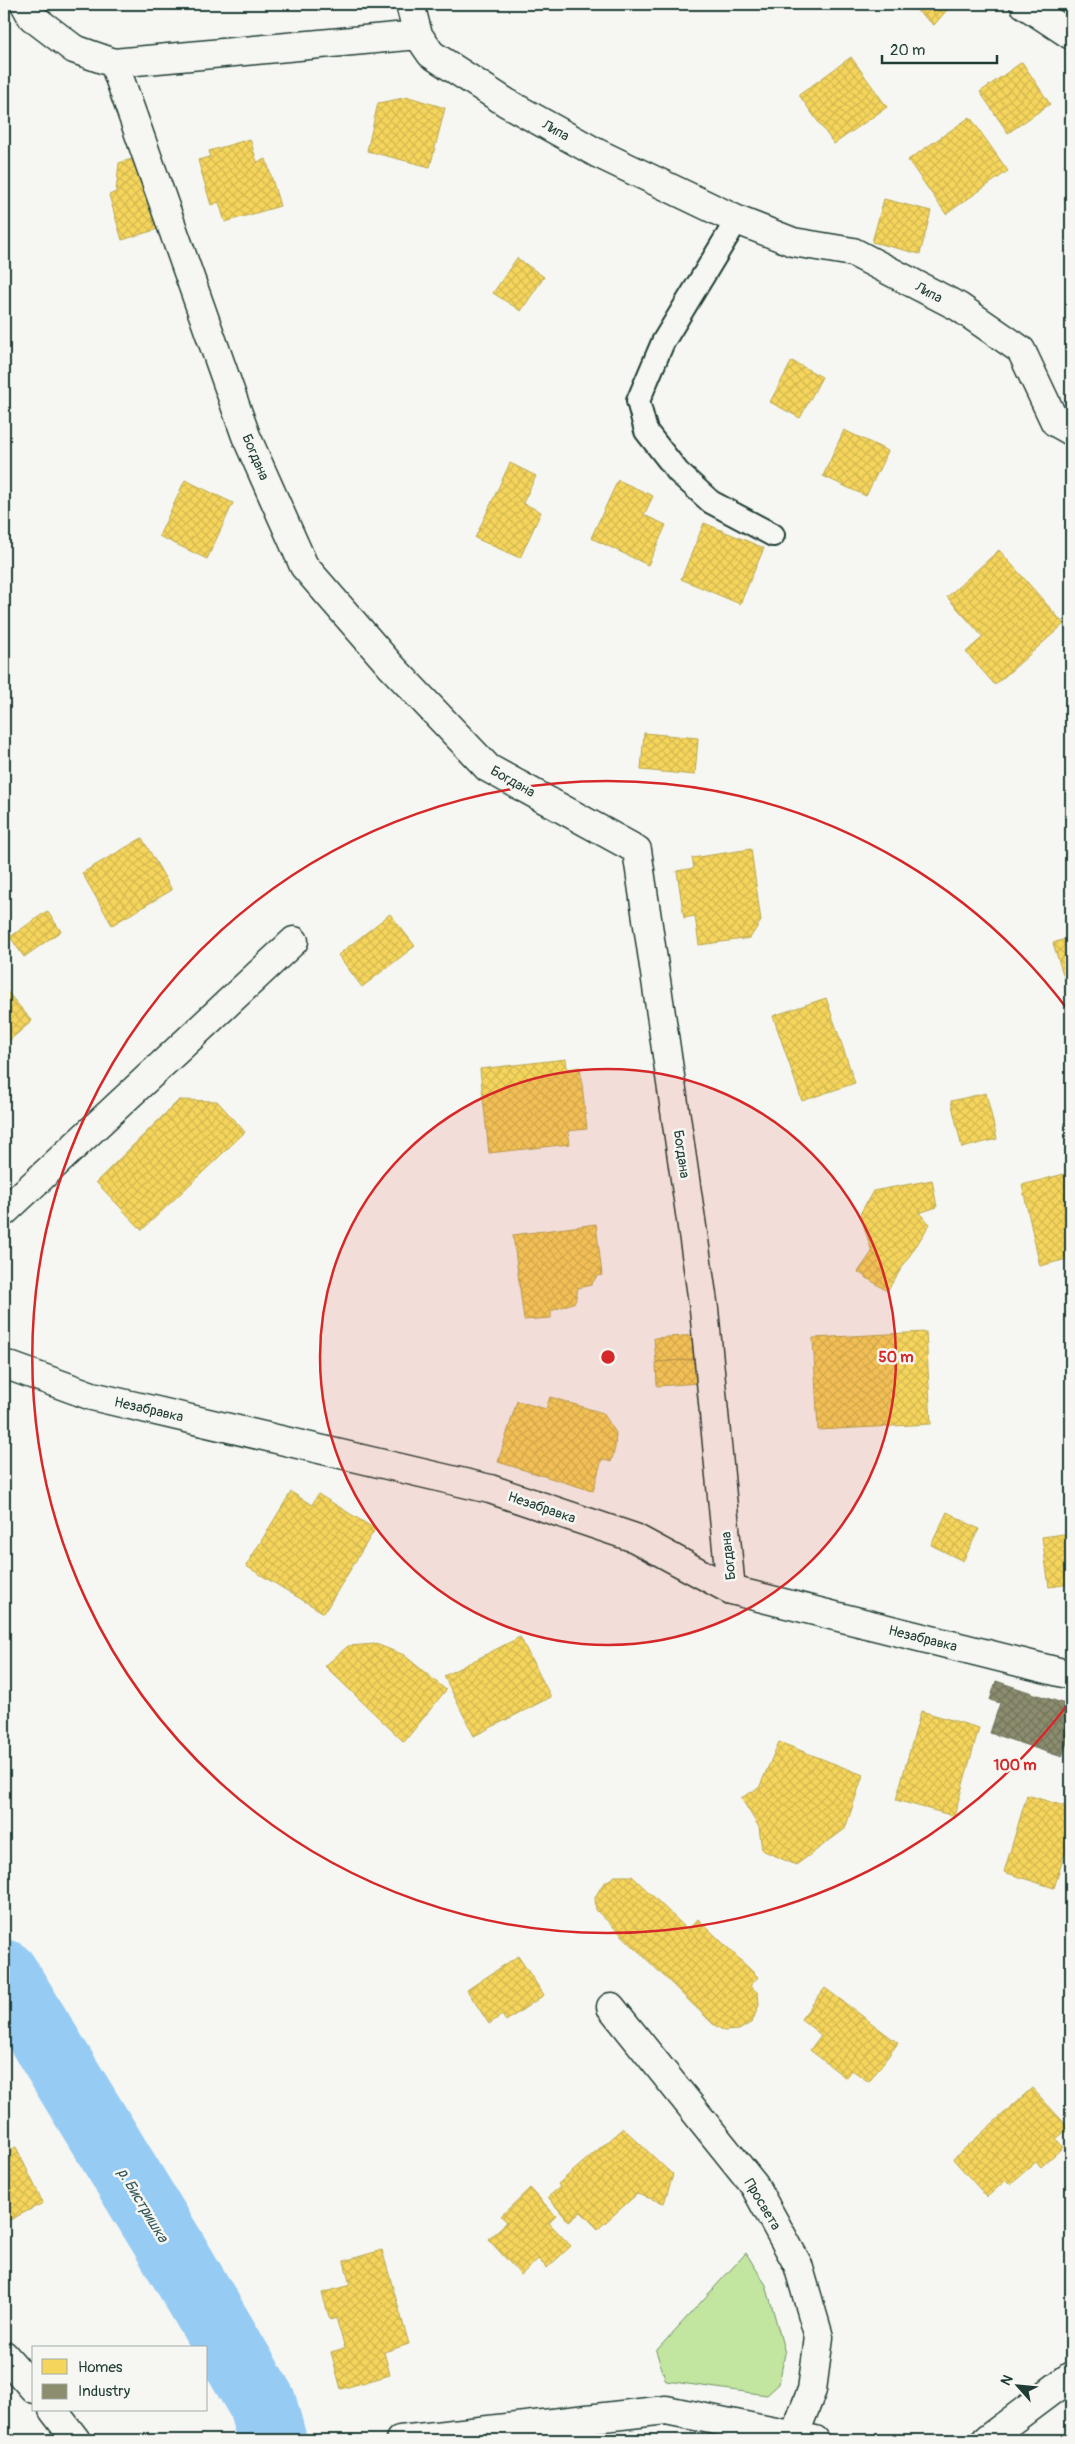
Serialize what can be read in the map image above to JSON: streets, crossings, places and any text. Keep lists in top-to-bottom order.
{
  "streets": {
    "street": [
      "Липа",
      "Богдана",
      "Незабравка",
      "Просвета"
    ]
  },
  "crossings": [
    ["Богдана", "Незабравка"]
  ],
  "water": ["р. Бистришка"],
  "legend": ["Homes", "Industry"],
  "scale_bar": "20 m",
  "north": "top left",
  "rings": ["50 m", "100 m"]
}
